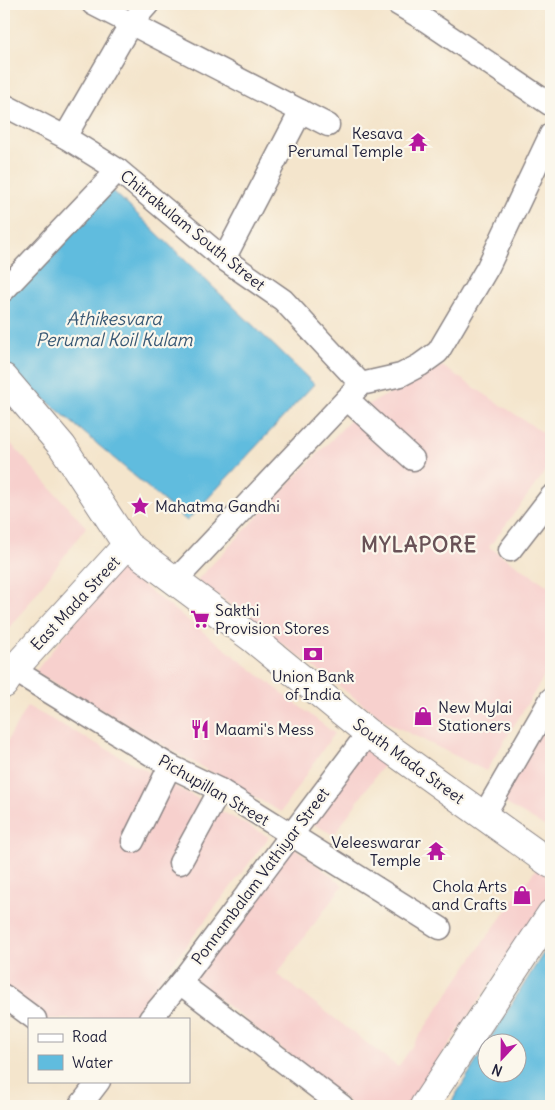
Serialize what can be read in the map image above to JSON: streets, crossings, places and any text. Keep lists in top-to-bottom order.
{
  "streets": {
    "street": [
      "Chitrakulam South Street",
      "East Mada Street",
      "South Mada Street",
      "Pichupillan Street",
      "Ponnambalam Vathiyar Street"
    ]
  },
  "crossings": [
    ["East Mada Street", "South Mada Street"],
    ["East Mada Street", "Pichupillan Street"],
    ["South Mada Street", "Ponnambalam Vathiyar Street"],
    ["Pichupillan Street", "Ponnambalam Vathiyar Street"]
  ],
  "districts": ["MYLAPORE"],
  "water": ["Athikesvara Perumal Koil Kulam"],
  "places": {
    "temple": ["Kesava Perumal Temple", "Veleeswarar Temple"],
    "place": ["Mahatma Gandhi"],
    "supermarket": ["Sakthi Provision Stores"],
    "bank": ["Union Bank of India"],
    "shop": ["New Mylai Stationers", "Chola Arts and Crafts"],
    "restaurant": ["Maami's Mess"]
  },
  "legend": ["Road", "Water"],
  "north": "bottom"
}
